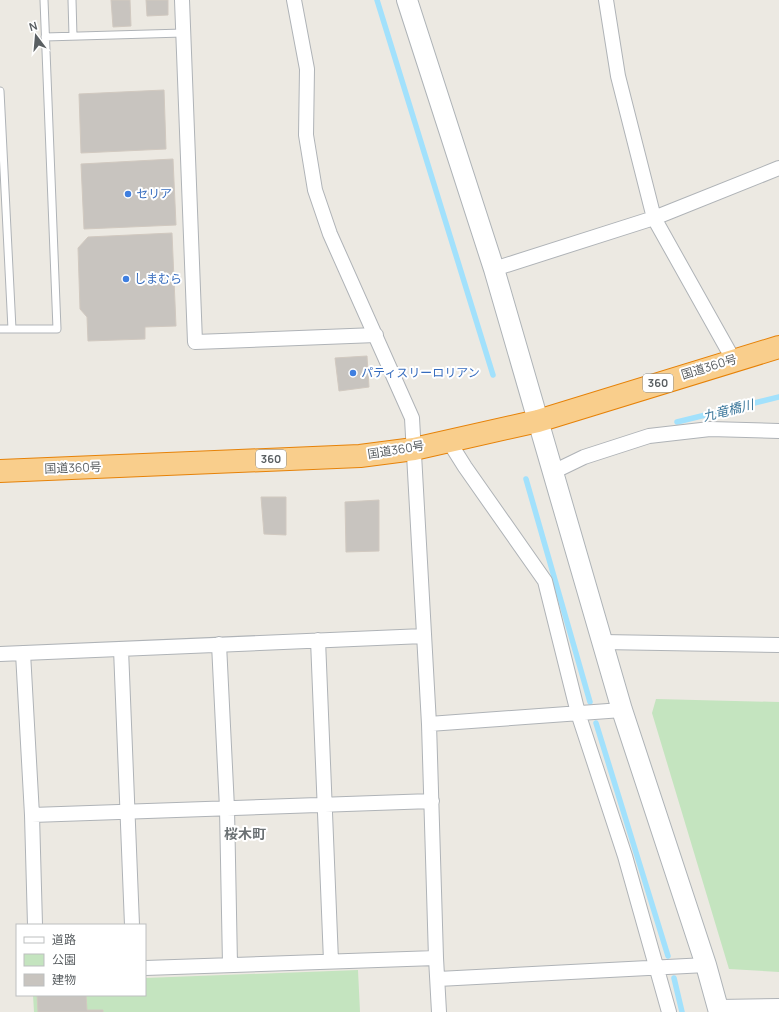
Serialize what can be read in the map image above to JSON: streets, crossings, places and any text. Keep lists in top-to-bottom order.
{
  "streets": {
    "highway": ["国道360号", "360"]
  },
  "districts": ["桜木町"],
  "water": ["九竜橋川"],
  "places": ["セリア", "しまむら", "パティスリーロリアン"],
  "legend": ["道路", "公園", "建物"],
  "north": "top"
}
